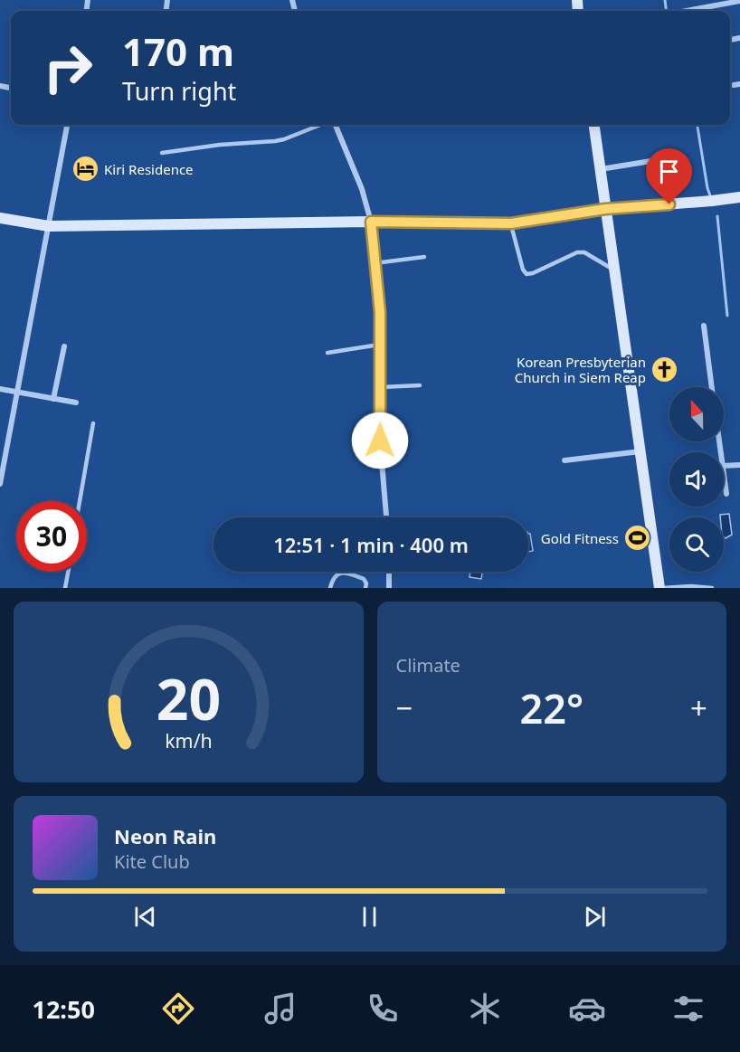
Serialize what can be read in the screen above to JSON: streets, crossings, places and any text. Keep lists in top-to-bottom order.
{
  "places": {
    "hotel": ["Kiri Residence"],
    "church": ["Korean Presbyterian Church in Siem Reap"],
    "sports": ["Gold Fitness"]
  },
  "north": "top",
  "page": {
    "turn": ["170 m", "Turn right"],
    "limit": "30",
    "trip": "12:51 · 1 min · 400 m",
    "tile": "Climate",
    "heat": ["−", "22°", "+"],
    "song": ["Neon Rain", "Kite Club"],
    "tabs": "12:50",
    "gauge": ["20", "km/h"]
  }
}
